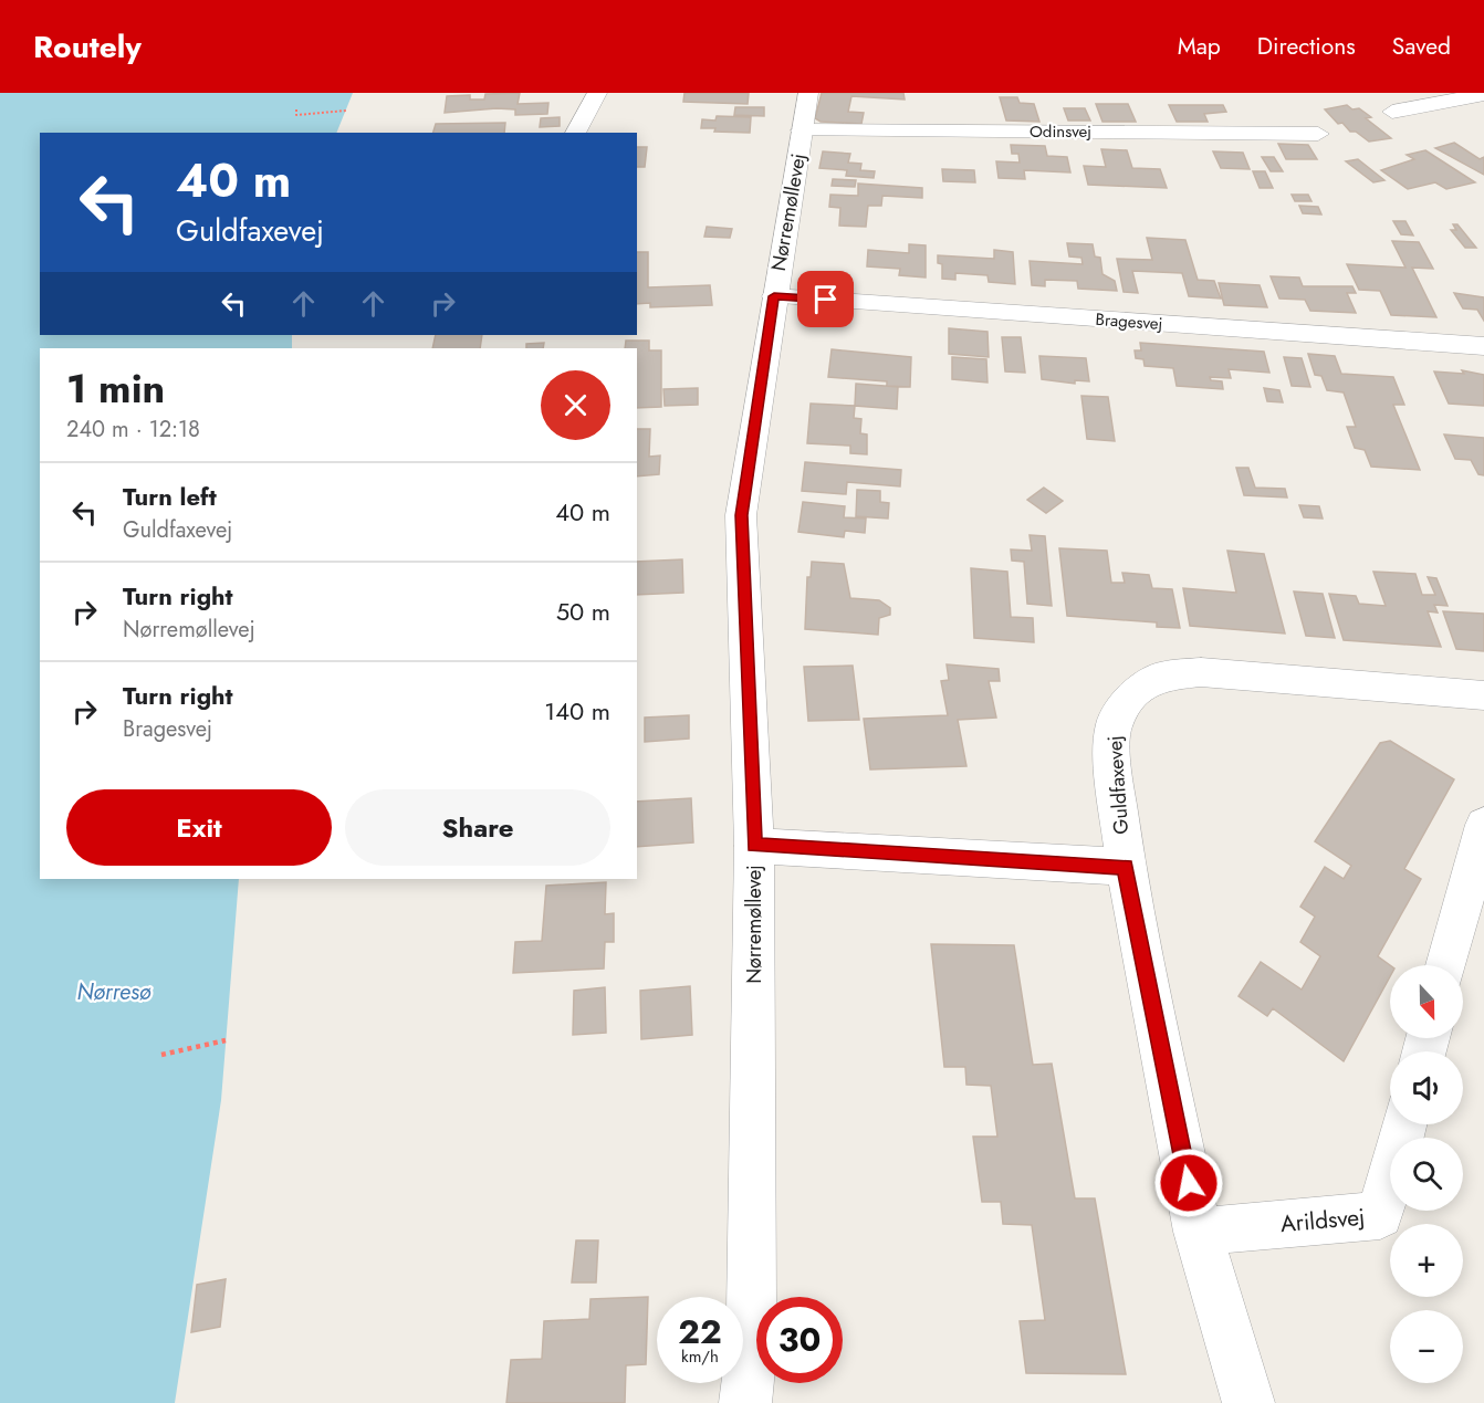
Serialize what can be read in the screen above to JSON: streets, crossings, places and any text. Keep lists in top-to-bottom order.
{
  "streets": {
    "street": [
      "Odinsvej",
      "Nørremøllevej",
      "Bragesvej",
      "Guldfaxevej",
      "Arildsvej"
    ]
  },
  "crossings": [
    ["Odinsvej", "Nørremøllevej"],
    ["Nørremøllevej", "Bragesvej"]
  ],
  "water": ["Nørresø"],
  "north": "bottom",
  "page": {
    "header": "Routely",
    "nav": ["Map", "Directions", "Saved"],
    "turn": ["40 m", "Guldfaxevej"],
    "heading": ["1 min", "240 m · 12:18"],
    "list": [
      {
        "name": "Turn left",
        "note": "Guldfaxevej",
        "value": "40 m"
      },
      {
        "name": "Turn right",
        "note": "Nørremøllevej",
        "value": "50 m"
      },
      {
        "name": "Turn right",
        "note": "Bragesvej",
        "value": "140 m"
      }
    ],
    "buttons": ["Exit", "Share"],
    "map_buttons": ["+", "−"],
    "speed": "22 km/h",
    "limit": "30"
  }
}
